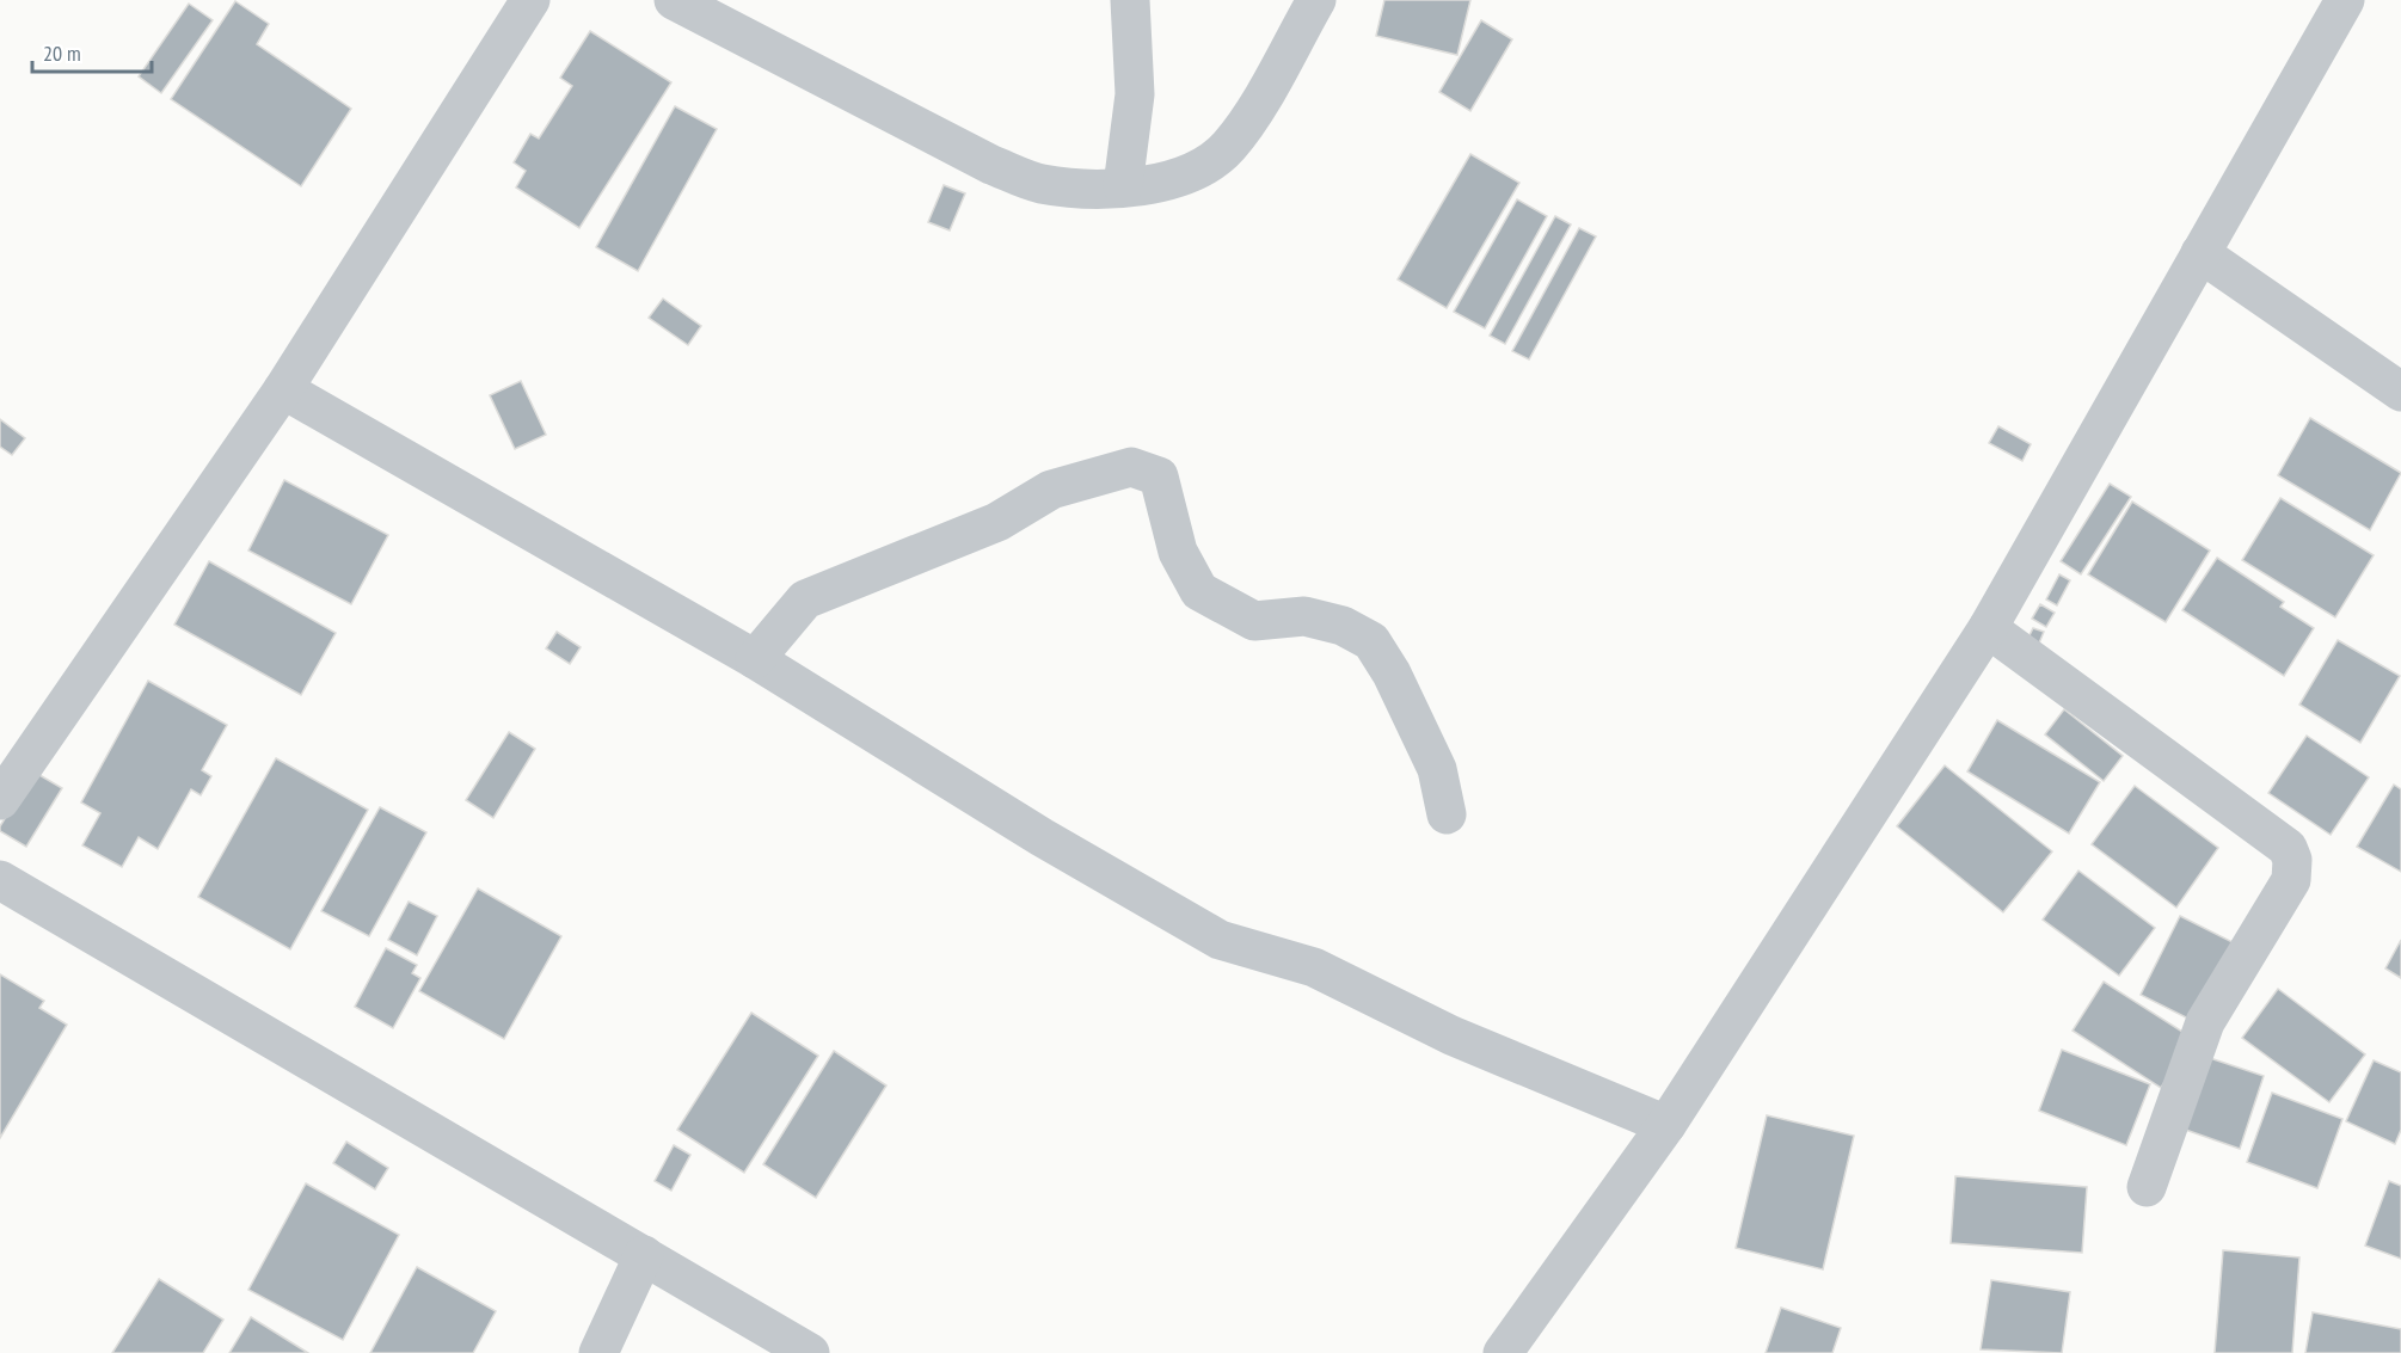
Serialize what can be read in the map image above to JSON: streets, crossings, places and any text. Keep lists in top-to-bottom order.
{
  "scale_bar": "20 m"
}
